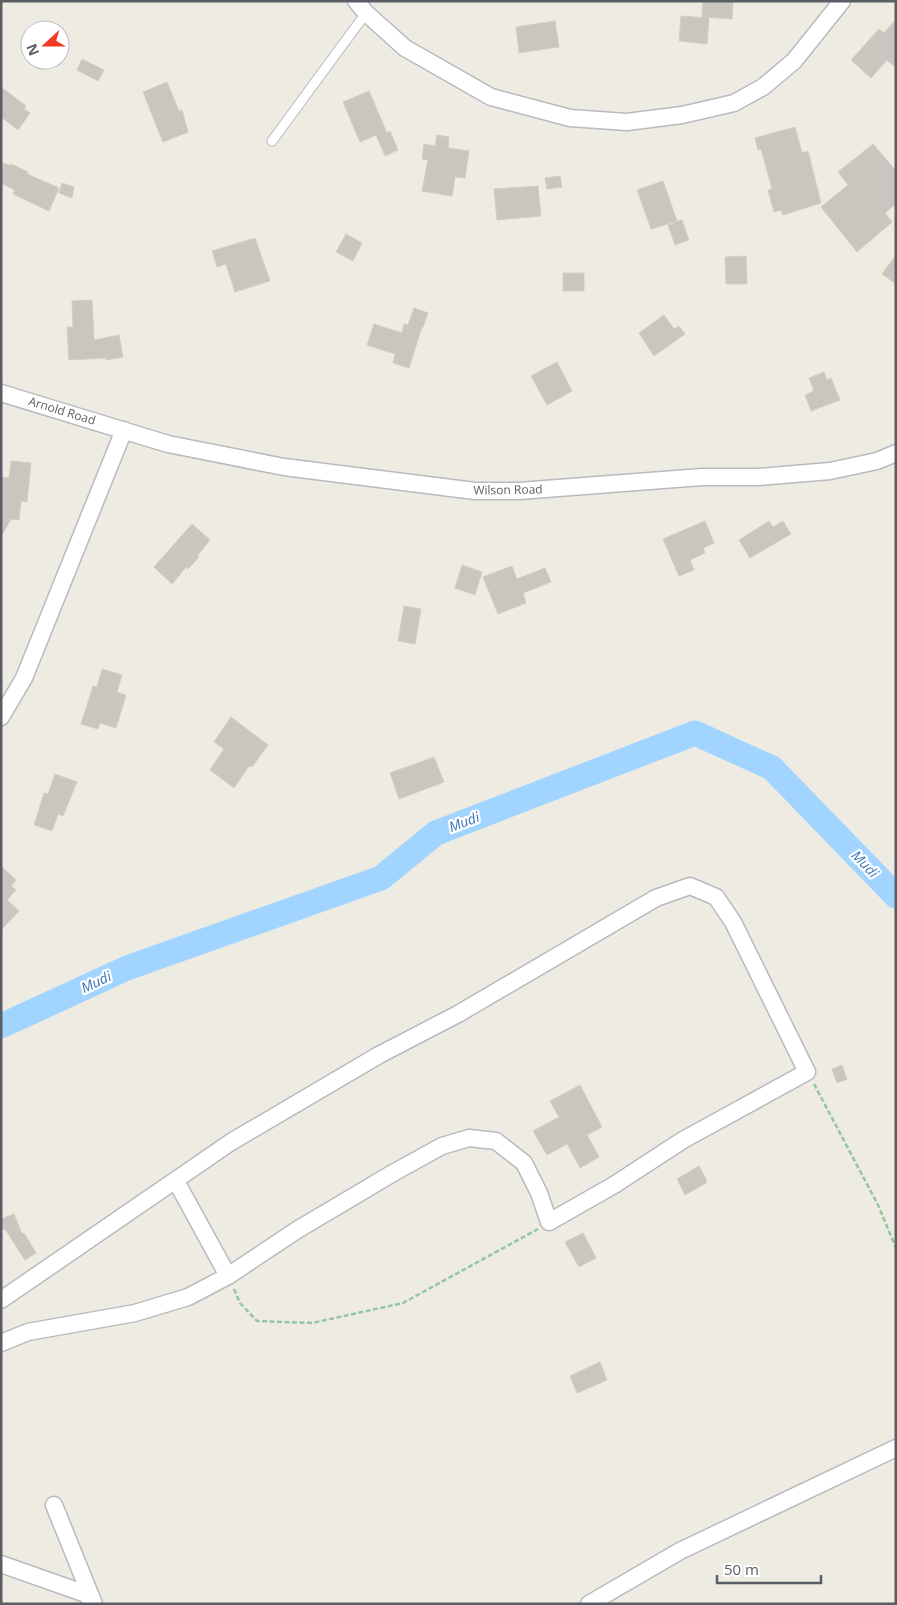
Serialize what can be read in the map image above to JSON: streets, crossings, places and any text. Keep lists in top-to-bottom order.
{
  "streets": {
    "street": ["Arnold Road", "Wilson Road"]
  },
  "crossings": [
    ["Arnold Road", "Wilson Road"]
  ],
  "water": ["Mudi"],
  "scale_bar": "50 m",
  "north": "left"
}
